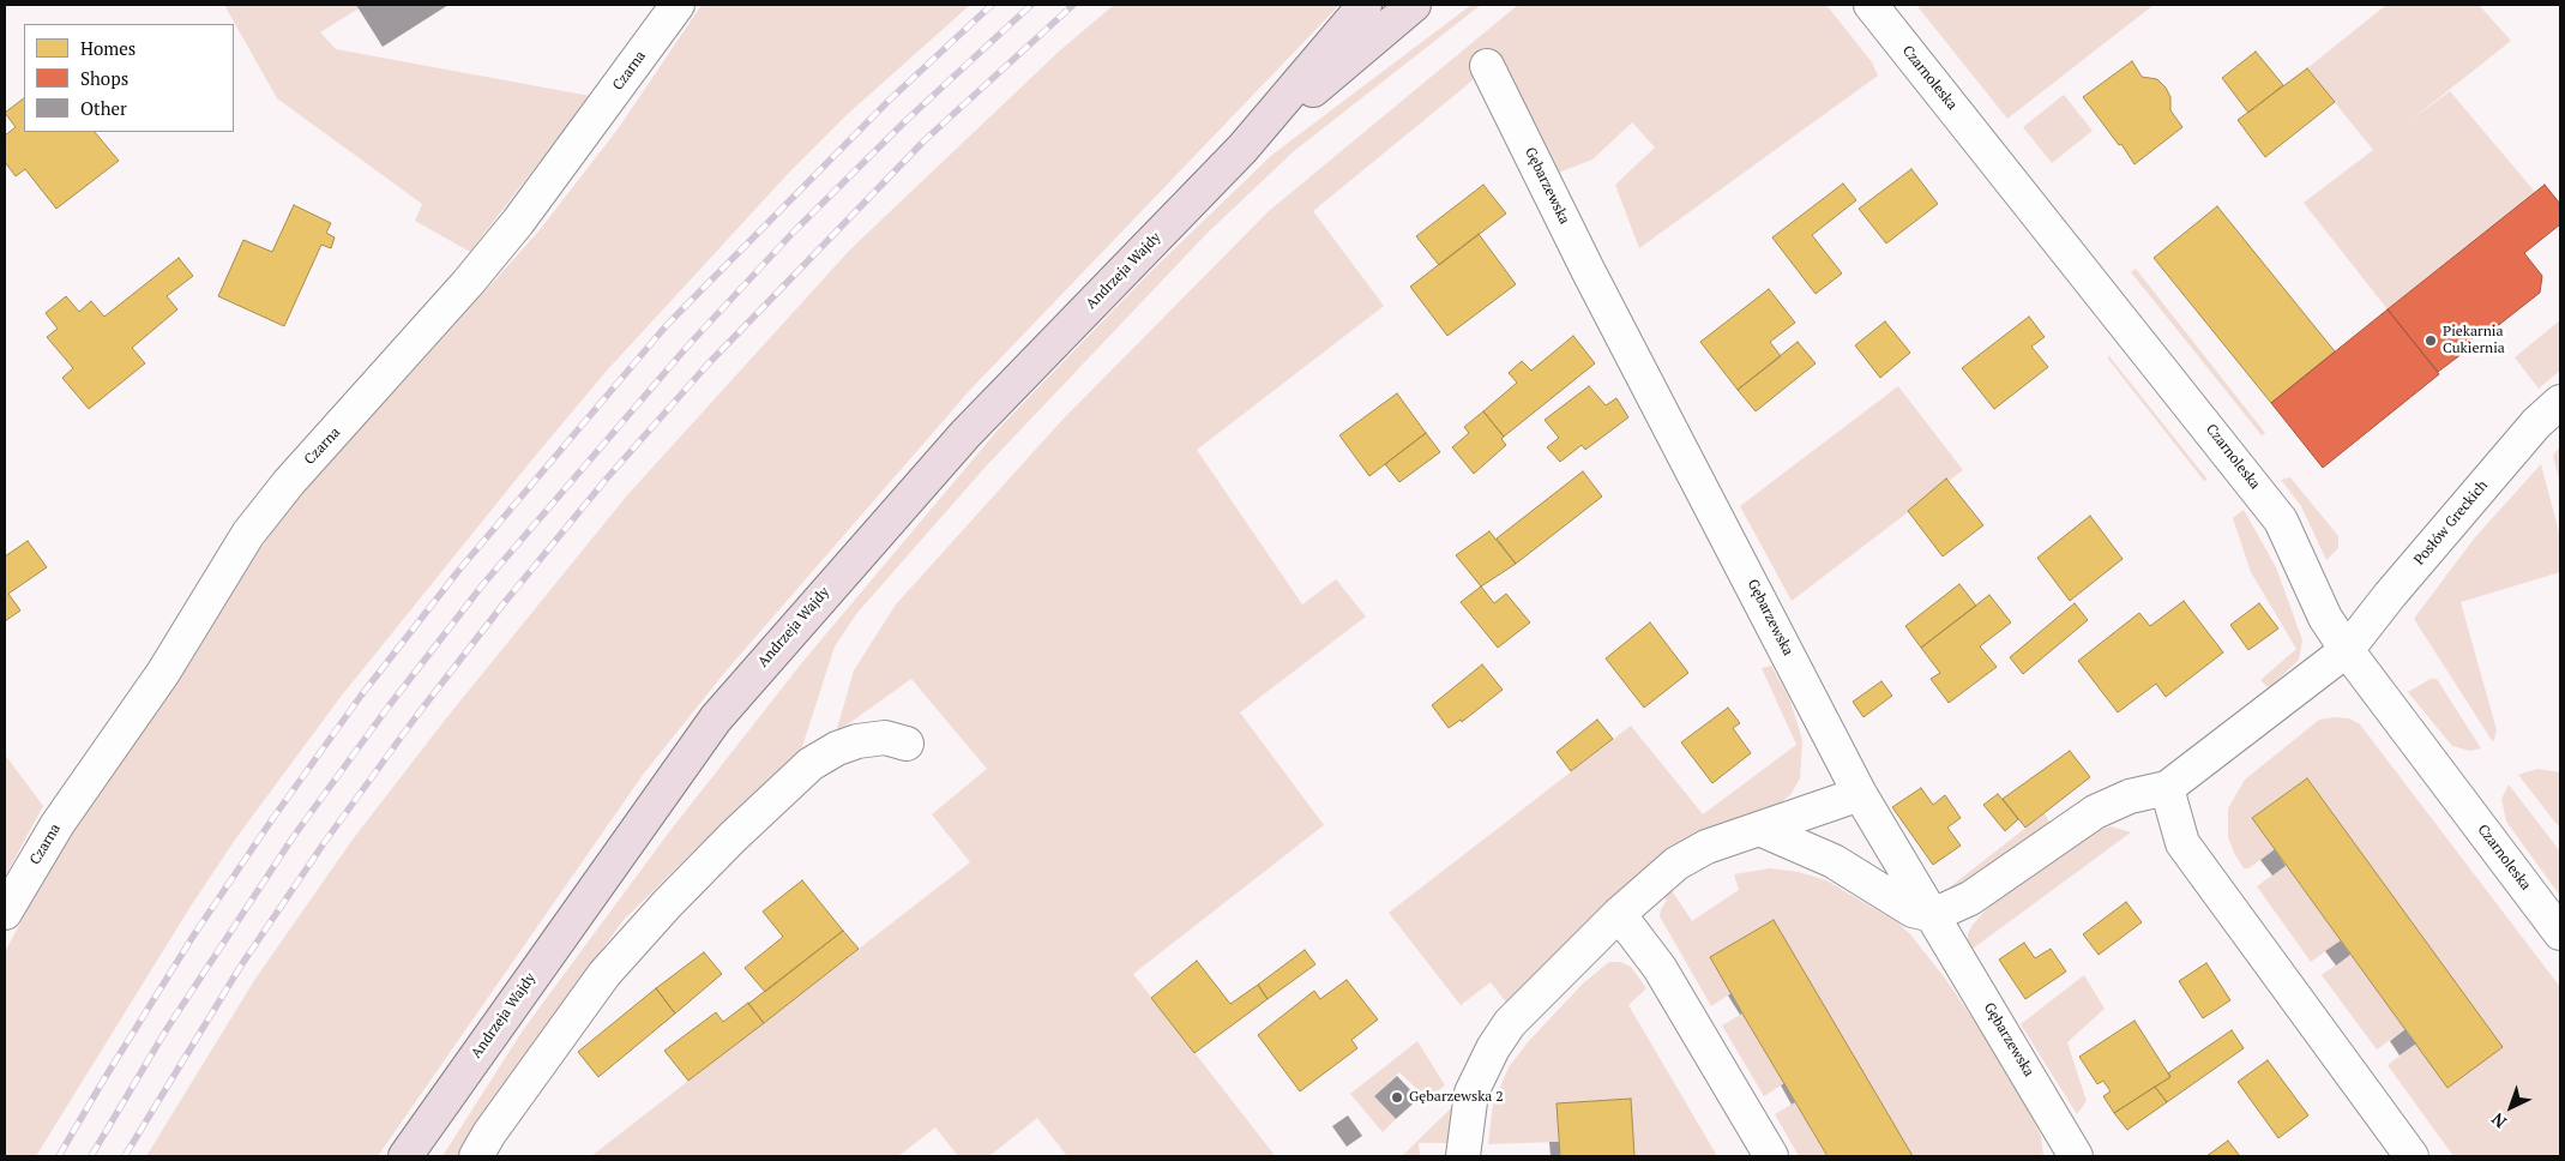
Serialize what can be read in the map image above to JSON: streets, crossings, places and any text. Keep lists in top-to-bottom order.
{
  "streets": {
    "main road": ["Andrzeja Wajdy"],
    "street": [
      "Czarna",
      "Czarnoleska",
      "Gębarzewska",
      "Posłów Greckich"
    ]
  },
  "crossings": [
    ["Czarnoleska", "Posłów Greckich"]
  ],
  "places": ["Piekarnia Cukiernia", "Gębarzewska 2"],
  "legend": ["Homes", "Shops", "Other"],
  "north": "bottom left"
}
